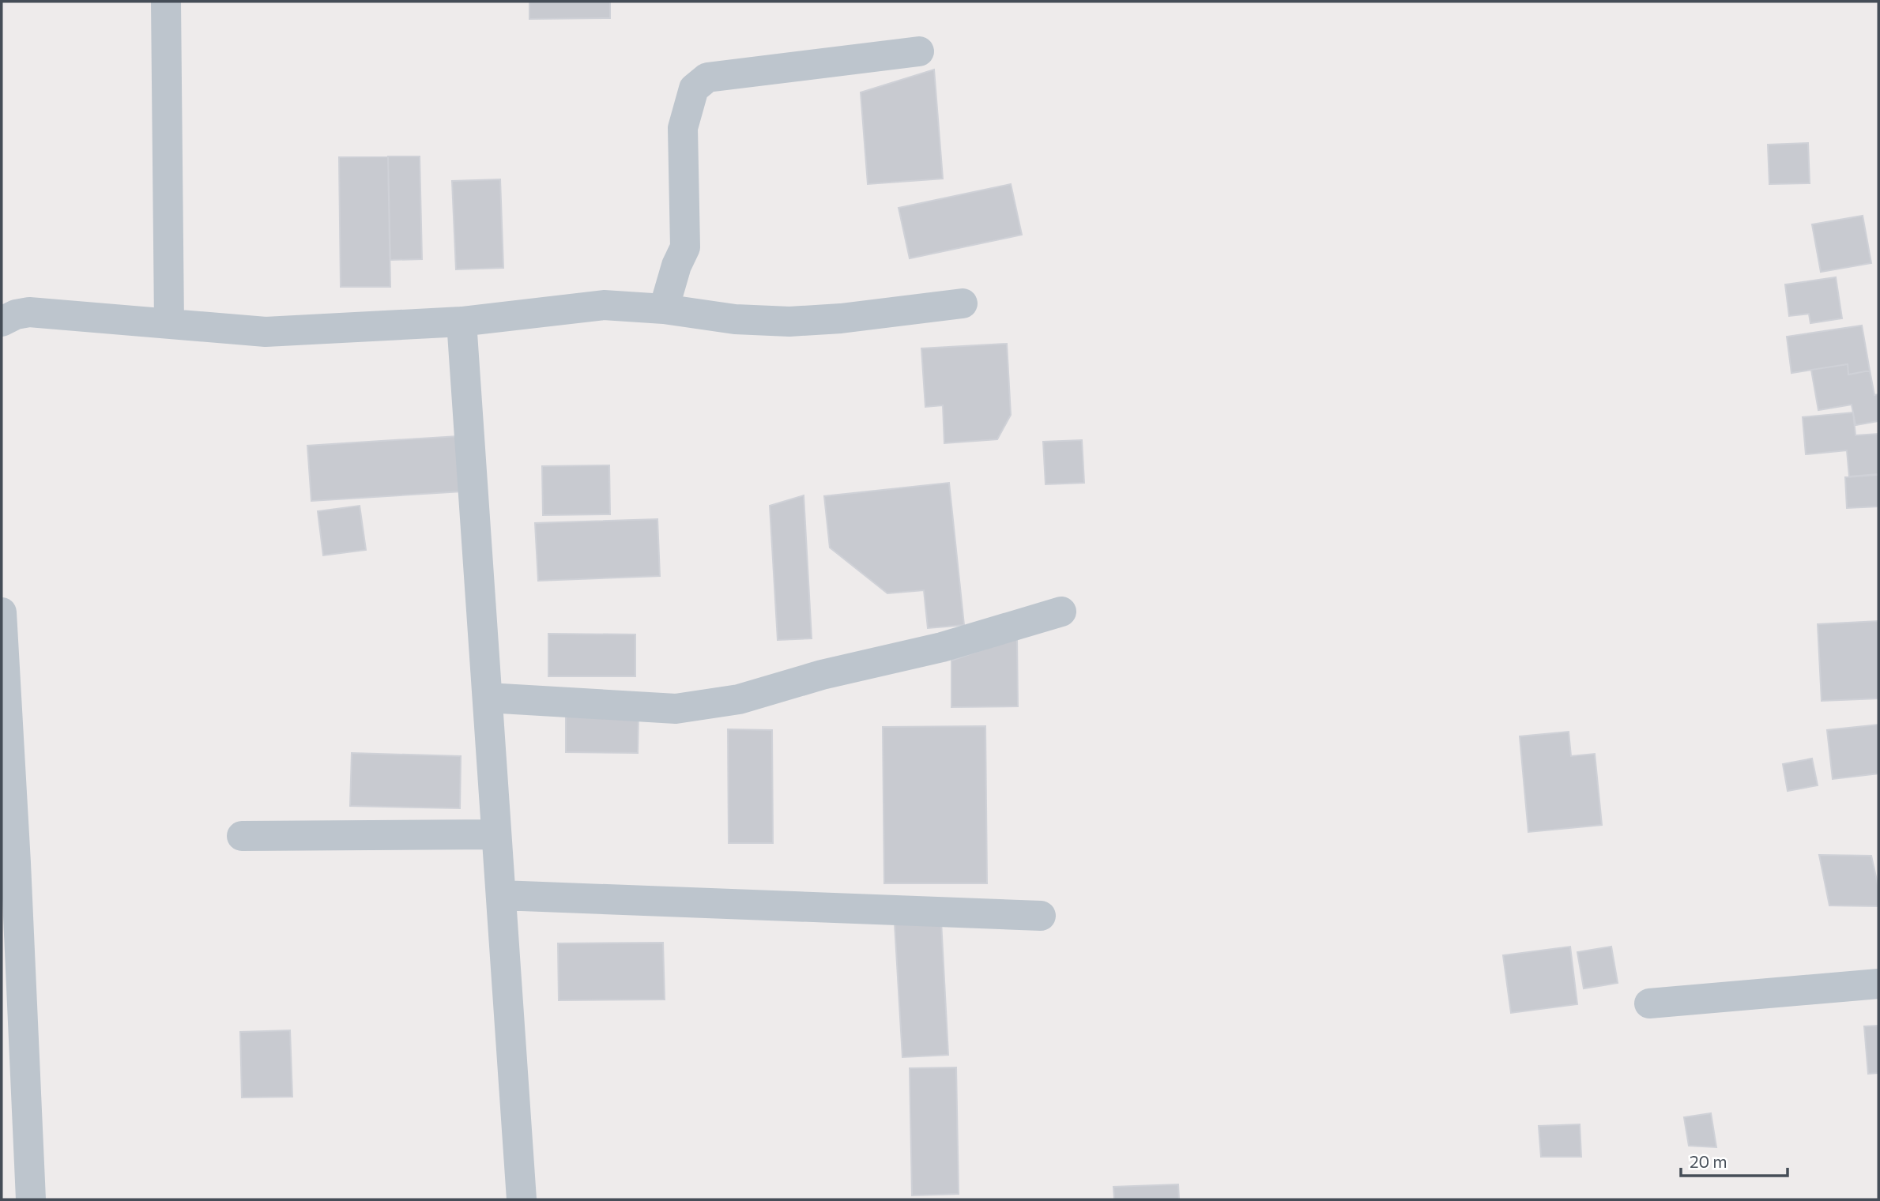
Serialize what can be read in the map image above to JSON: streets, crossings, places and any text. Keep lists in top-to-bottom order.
{
  "scale_bar": "20 m"
}
